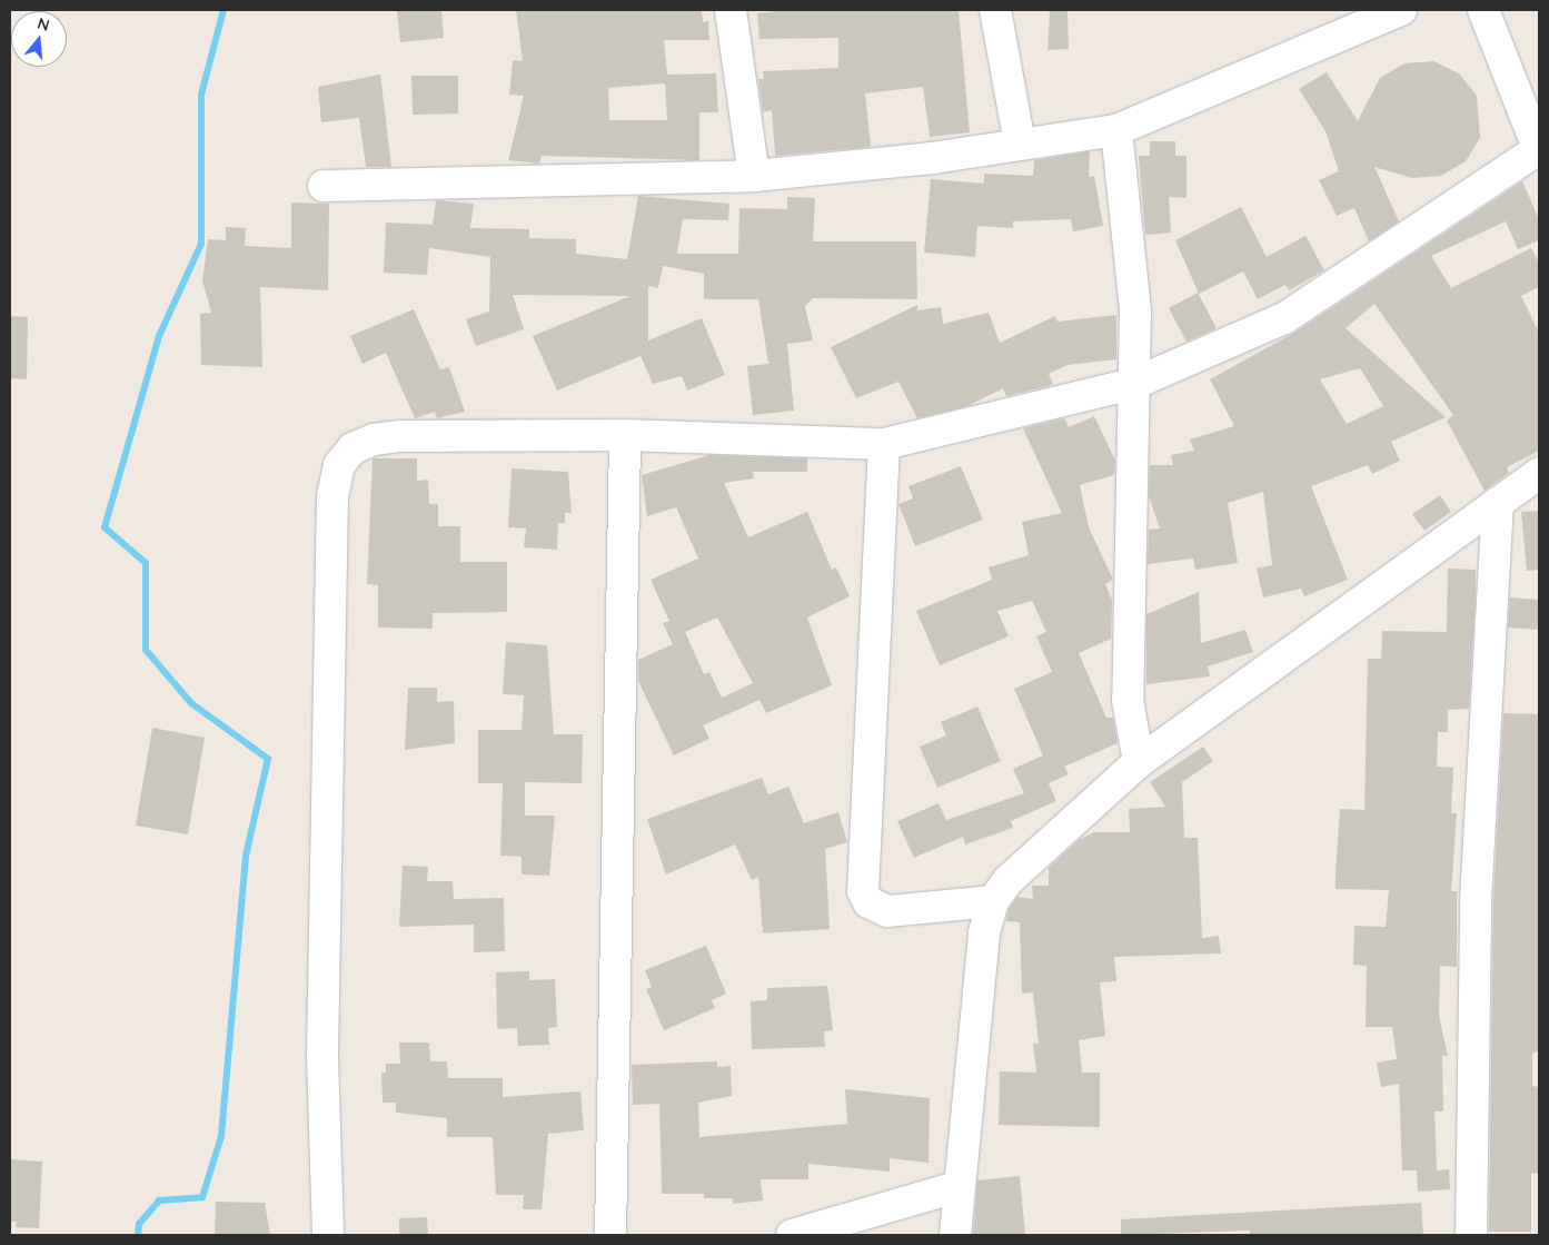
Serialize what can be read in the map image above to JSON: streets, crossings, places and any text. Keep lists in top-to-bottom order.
{
  "north": "top"
}
